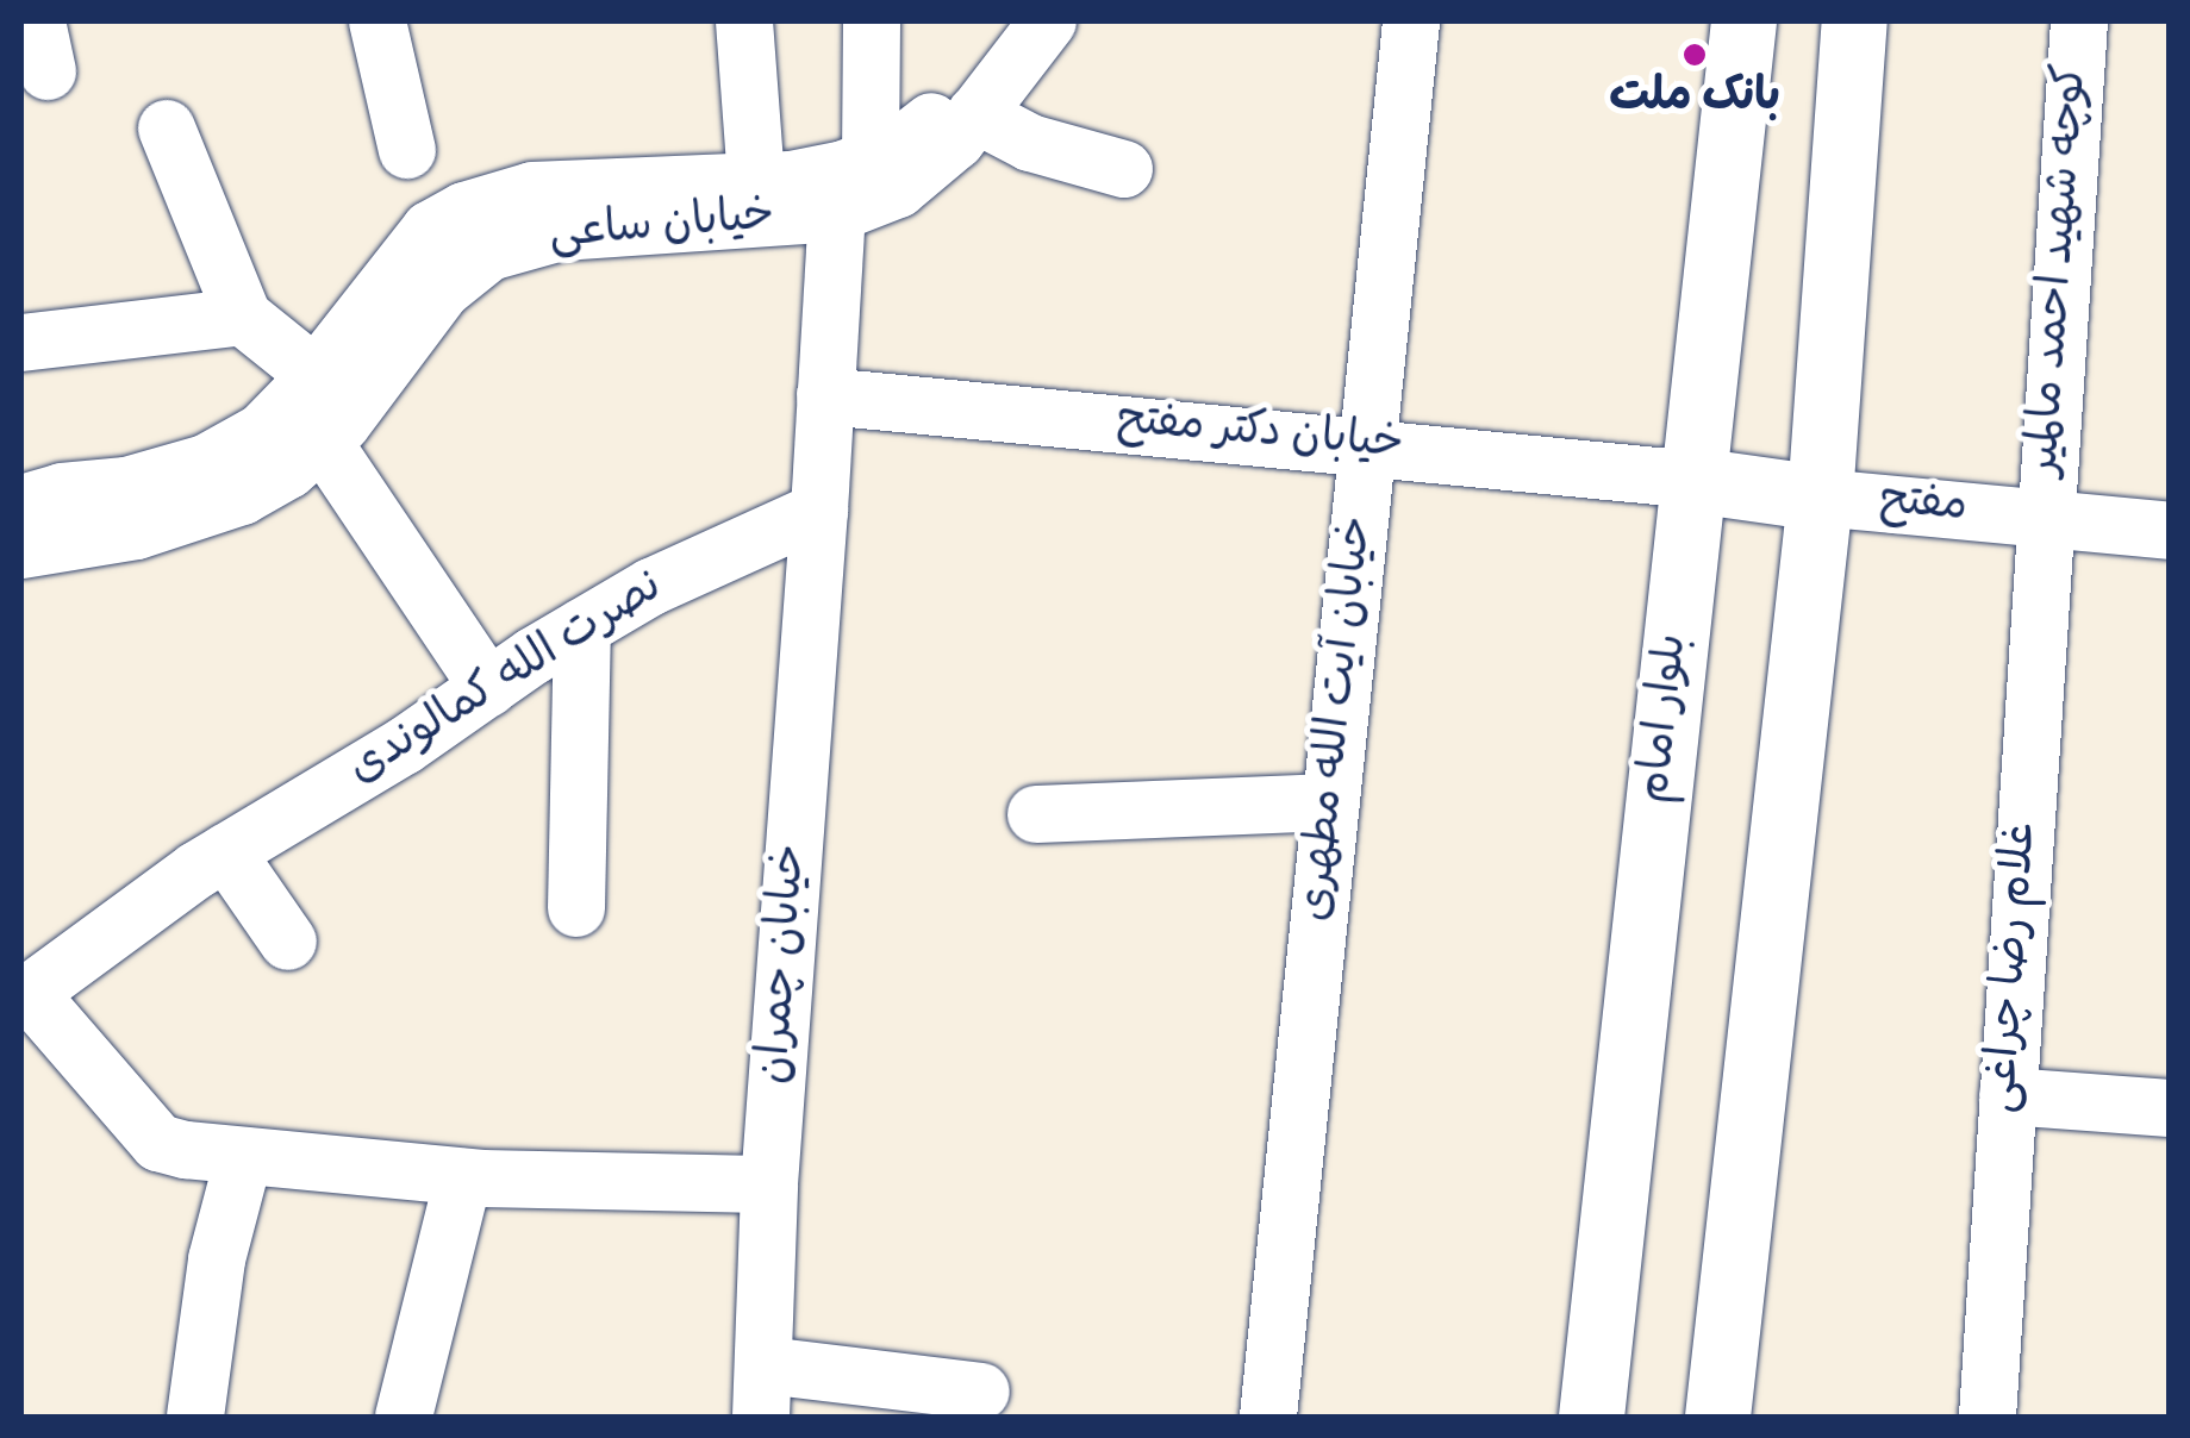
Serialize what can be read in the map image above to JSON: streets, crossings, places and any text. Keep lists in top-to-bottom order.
{
  "streets": {
    "main road": ["بلوار امام"],
    "street": [
      "خیابان ساعی",
      "کوچه شهید احمد مالمیر",
      "خیابان دکتر مفتح",
      "مفتح",
      "نصرت الله کمالوندی",
      "خیابان آیت الله مطهری",
      "خیابان چمران",
      "غلام رضا چراغی"
    ]
  },
  "crossings": [
    ["کوچه شهید احمد مالمیر", "مفتح"],
    ["کوچه شهید احمد مالمیر", "غلام رضا چراغی"],
    ["خیابان دکتر مفتح", "خیابان آیت الله مطهری"],
    ["خیابان دکتر مفتح", "بلوار امام"],
    ["مفتح", "غلام رضا چراغی"],
    ["نصرت الله کمالوندی", "خیابان چمران"]
  ],
  "places": ["بانک ملت"]
}
